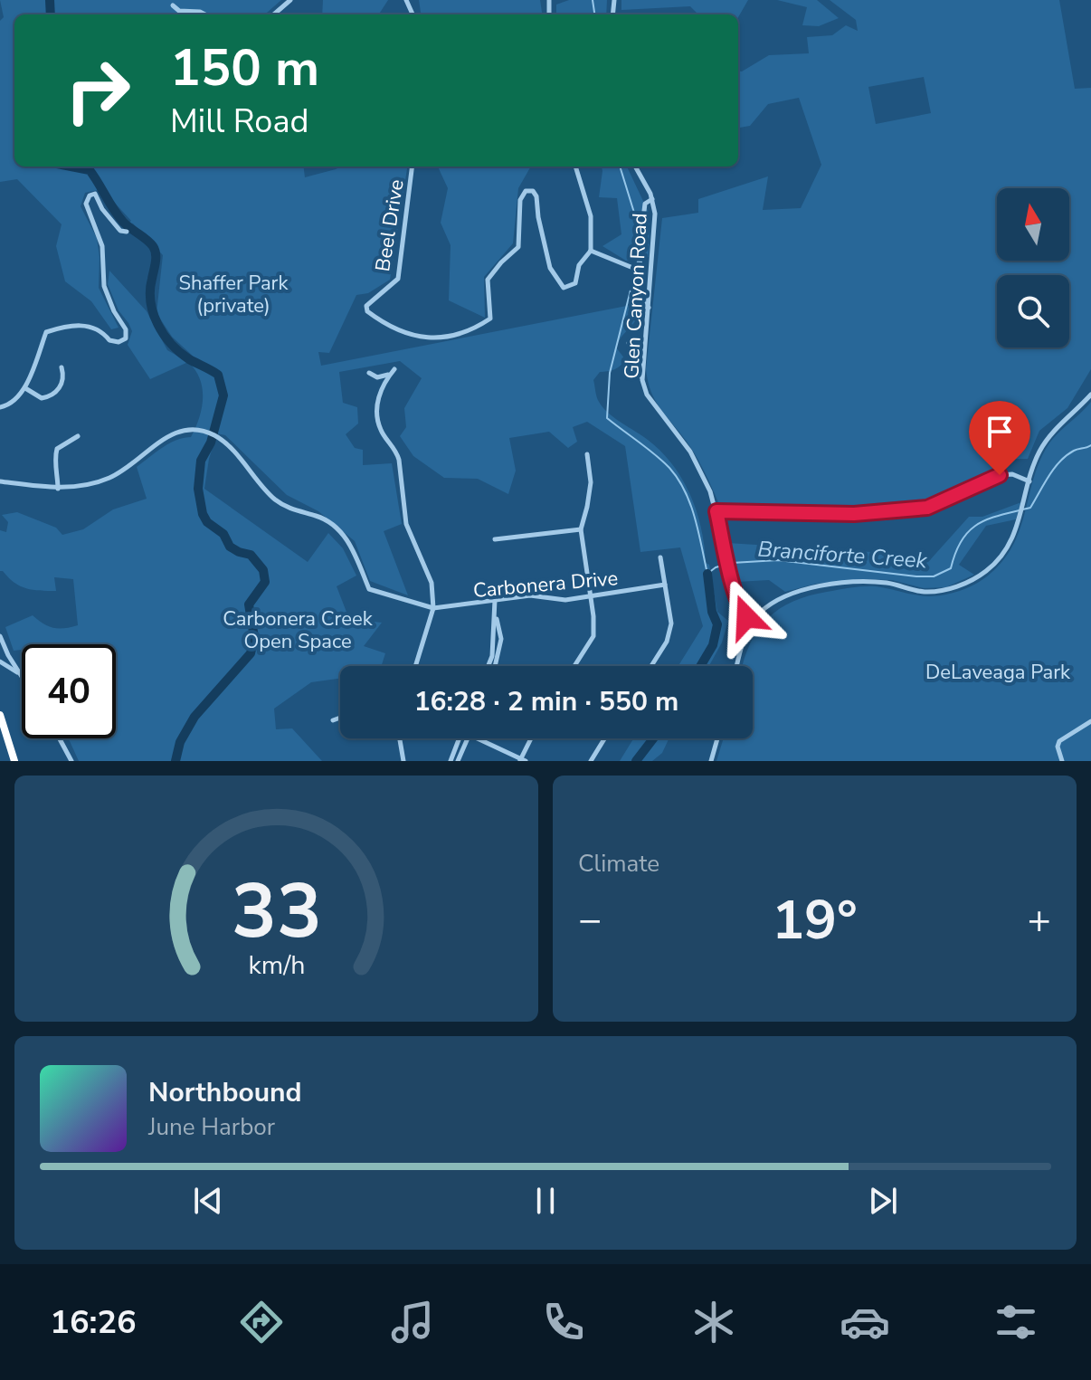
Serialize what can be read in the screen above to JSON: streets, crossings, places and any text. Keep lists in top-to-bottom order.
{
  "streets": {
    "street": ["Beel Drive", "Glen Canyon Road", "Carbonera Drive"]
  },
  "water": ["Branciforte Creek"],
  "parks": ["Shaffer Park (private)", "Carbonera Creek Open Space", "DeLaveaga Park"],
  "north": "top",
  "page": {
    "turn": ["150 m", "Mill Road"],
    "limit": "40",
    "trip": "16:28 · 2 min · 550 m",
    "tile": "Climate",
    "heat": ["−", "19°", "+"],
    "song": ["Northbound", "June Harbor"],
    "tabs": "16:26",
    "gauge": ["33", "km/h"]
  }
}
